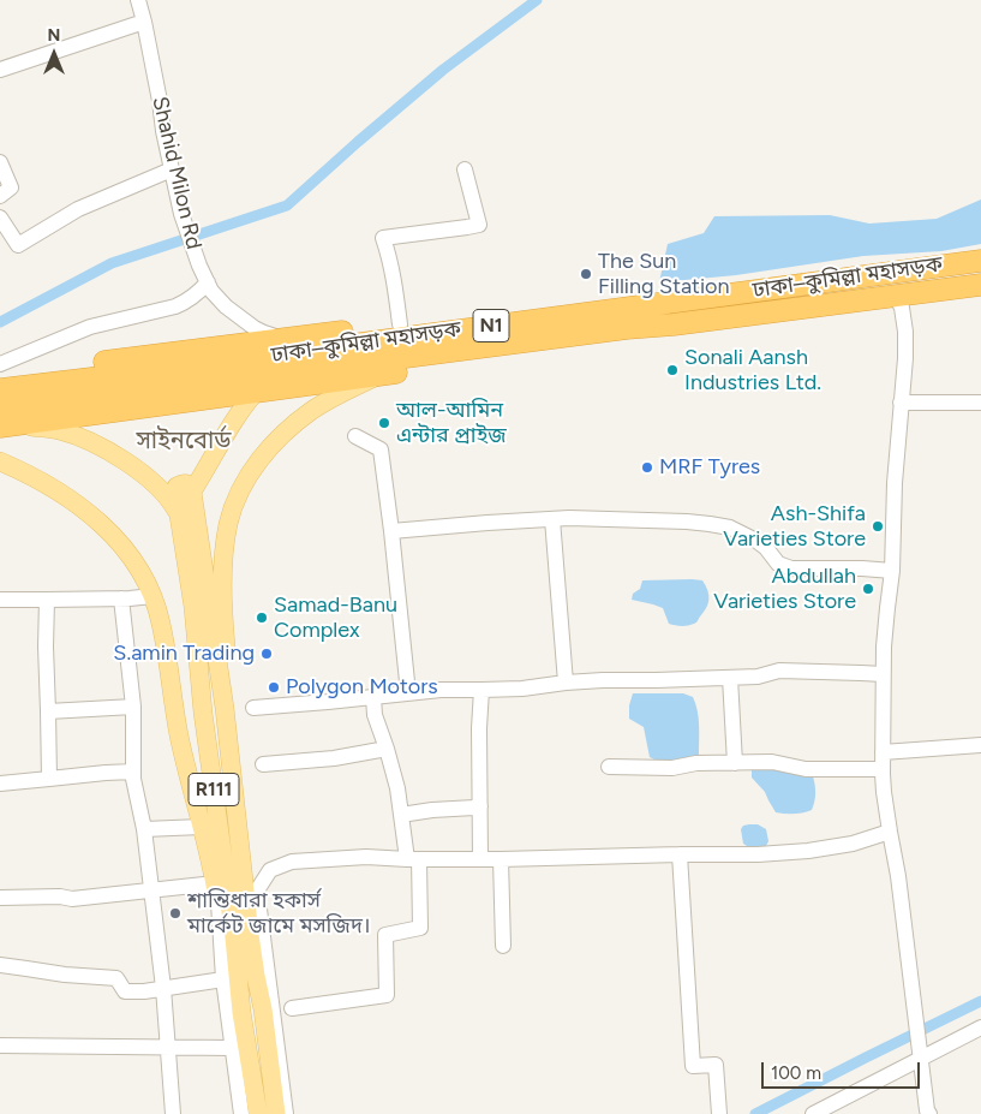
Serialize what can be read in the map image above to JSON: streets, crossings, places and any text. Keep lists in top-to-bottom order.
{
  "streets": {
    "highway": ["ঢাকা–কুমিল্লা মহাসড়ক", "N1"],
    "main road": ["R111"],
    "street": ["Shahid Milon Rd"]
  },
  "crossings": [
    ["ঢাকা–কুমিল্লা মহাসড়ক", "R111"]
  ],
  "districts": ["সাইনবোর্ড"],
  "places": [
    "The Sun Filling Station",
    "Sonali Aansh Industries Ltd.",
    "আল-আমিন এন্টার প্রাইজ",
    "MRF Tyres",
    "Ash-Shifa Varieties Store",
    "Abdullah Varieties Store",
    "Samad-Banu Complex",
    "S.amin Trading",
    "Polygon Motors",
    "শান্তিধারা হকার্স মার্কেট জামে মসজিদ।"
  ],
  "scale_bar": "100 m",
  "north": "top"
}
